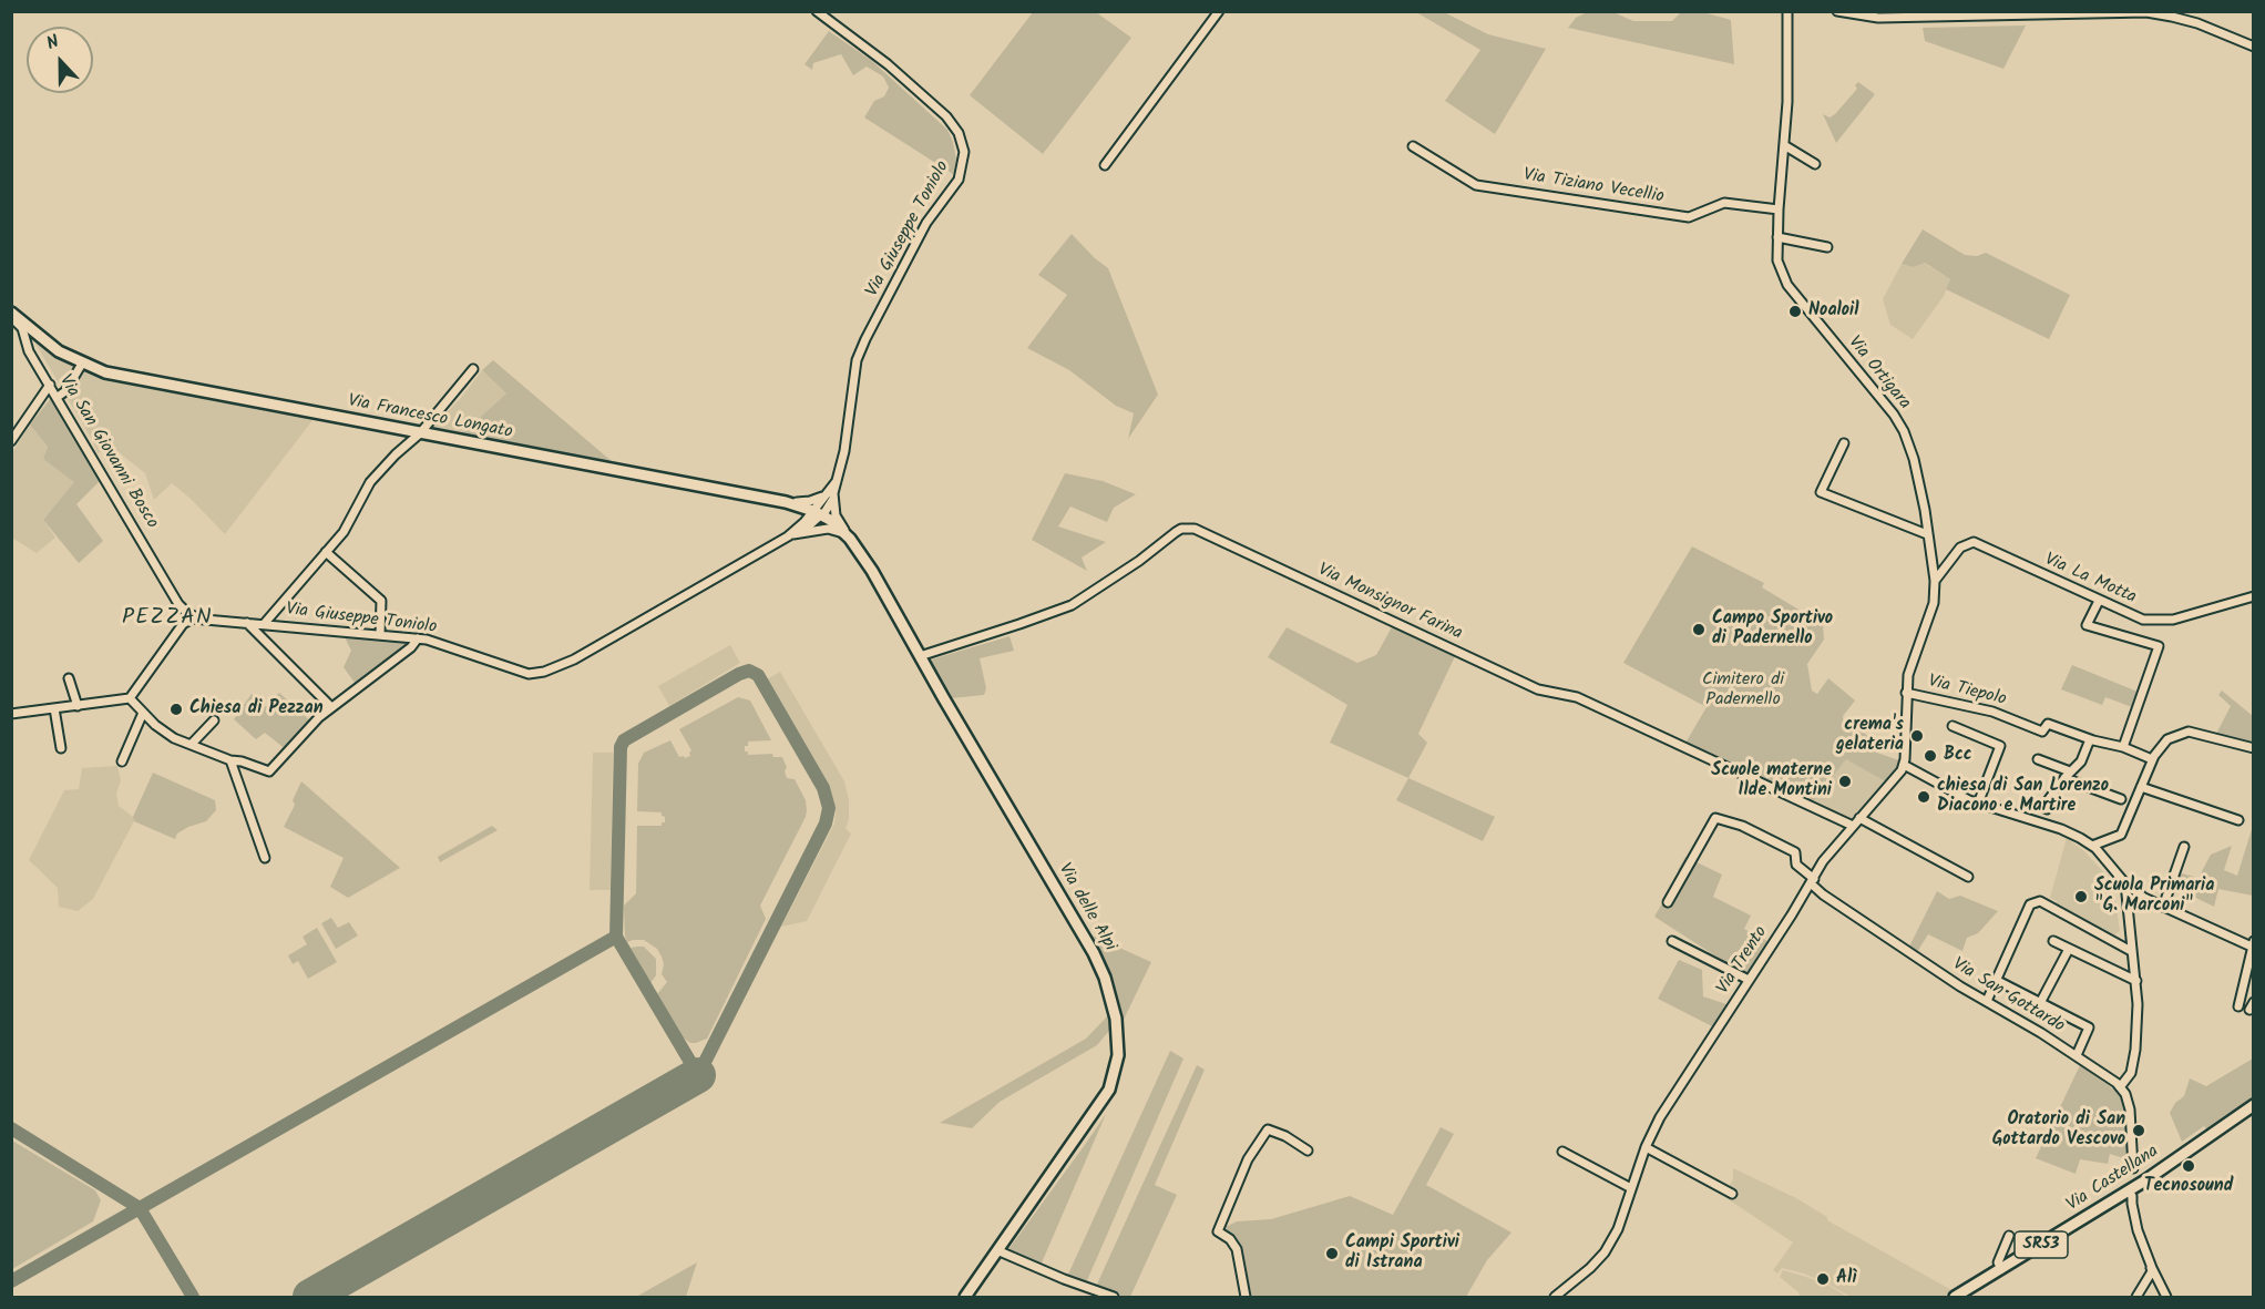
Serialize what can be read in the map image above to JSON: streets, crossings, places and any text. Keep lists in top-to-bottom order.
{
  "streets": {
    "main road": [
      "Via Francesco Longato",
      "Via delle Alpi",
      "Via Castellana",
      "SR53"
    ],
    "street": [
      "Via Tiziano Vecellio",
      "Via Giuseppe Toniolo",
      "Via Ortigara",
      "Via San Giovanni Bosco",
      "Via La Motta",
      "Via Monsignor Farina",
      "Via Tiepolo",
      "Via Trento",
      "Via San Gottardo"
    ]
  },
  "crossings": [
    ["Via Tiziano Vecellio", "Via Ortigara"],
    ["Via Giuseppe Toniolo", "Via Francesco Longato"],
    ["Via Giuseppe Toniolo", "Via San Giovanni Bosco"],
    ["Via Giuseppe Toniolo", "Via delle Alpi"],
    ["Via Ortigara", "Via La Motta"],
    ["Via Ortigara", "Via Tiepolo"],
    ["Via Ortigara", "Via Trento"],
    ["Via Francesco Longato", "Via delle Alpi"],
    ["Via Monsignor Farina", "Via delle Alpi"],
    ["Via Monsignor Farina", "Via Trento"],
    ["Via Trento", "Via San Gottardo"]
  ],
  "districts": ["PEZZAN"],
  "parks": ["Cimitero di Padernello"],
  "places": [
    "Noaloil",
    "Campo Sportivo di Padernello",
    "Chiesa di Pezzan",
    "crema's gelateria",
    "Bcc",
    "Scuole materne Ilde Montini",
    "chiesa di San Lorenzo Diacono e Martire",
    "Scuola Primaria \"G. Marconi\"",
    "Oratorio di San Gottardo Vescovo",
    "Tecnosound",
    "Campi Sportivi di Istrana",
    "Alì"
  ],
  "north": "top"
}
